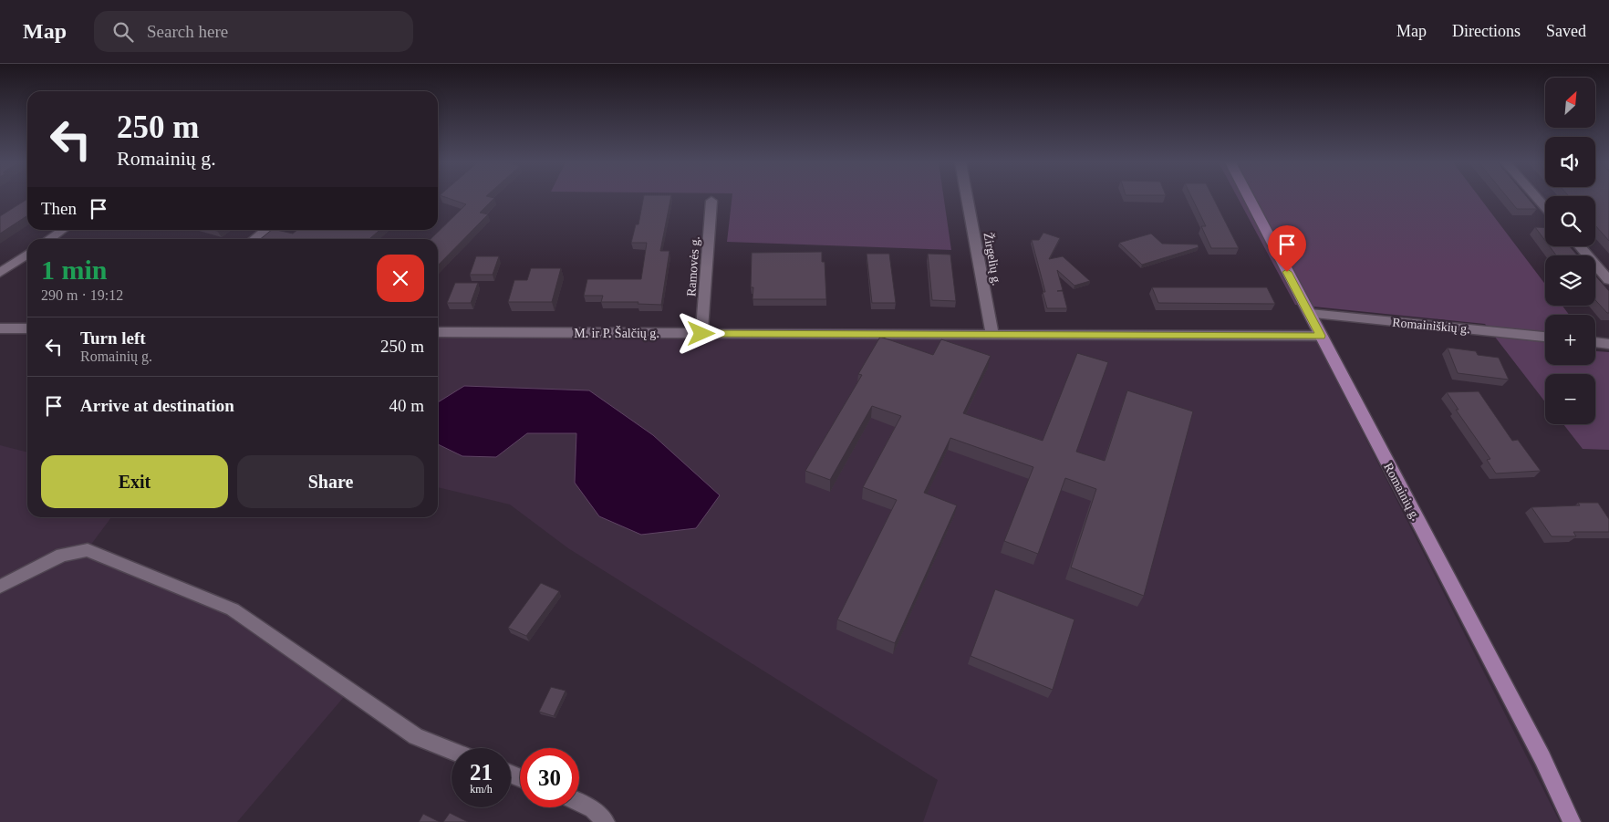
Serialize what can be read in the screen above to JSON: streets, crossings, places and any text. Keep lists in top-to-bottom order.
{
  "streets": {
    "main road": ["Romainių g."],
    "street": [
      "Žirgelių g.",
      "Ramovės g.",
      "Romainiškių g.",
      "M. ir P. Šalčių g."
    ]
  },
  "crossings": [
    ["Žirgelių g.", "M. ir P. Šalčių g."],
    ["Ramovės g.", "M. ir P. Šalčių g."],
    ["Romainiškių g.", "Romainių g."],
    ["M. ir P. Šalčių g.", "Romainių g."]
  ],
  "north": "top right",
  "page": {
    "header": "Map",
    "search": "Search here",
    "nav": ["Map", "Directions", "Saved"],
    "map_buttons": ["+", "−"],
    "turn": ["250 m", "Romainių g."],
    "then": "Then",
    "heading": ["1 min", "290 m · 19:12"],
    "list": [
      {
        "name": "Turn left",
        "note": "Romainių g.",
        "value": "250 m"
      },
      {
        "name": "Arrive at destination",
        "value": "40 m"
      }
    ],
    "buttons": ["Exit", "Share"],
    "speed": "21 km/h",
    "limit": "30"
  }
}
